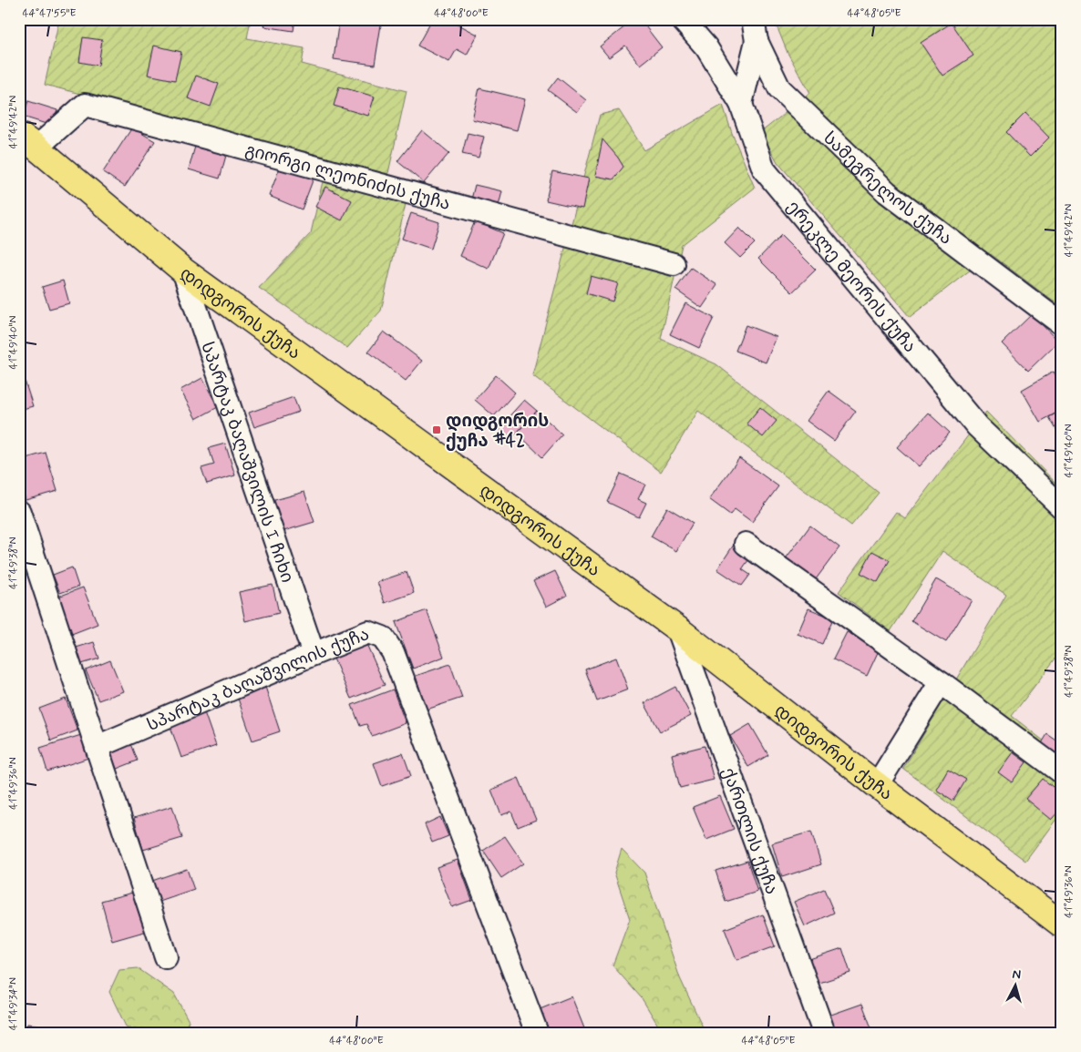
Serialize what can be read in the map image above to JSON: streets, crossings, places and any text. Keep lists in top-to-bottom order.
{
  "streets": {
    "highway": ["დიდგორის ქუჩა"],
    "street": [
      "გიორგი ლეონიძის ქუჩა",
      "სამეგრელოს ქუჩა",
      "ერეკლე მეორის ქუჩა",
      "სპარტაკ ბაღაშვილის I ჩიხი",
      "სპარტაკ ბაღაშვილის ქუჩა",
      "ქართლის ქუჩა"
    ]
  },
  "crossings": [
    ["გიორგი ლეონიძის ქუჩა", "დიდგორის ქუჩა"],
    ["დიდგორის ქუჩა", "სპარტაკ ბაღაშვილის I ჩიხი"],
    ["დიდგორის ქუჩა", "ქართლის ქუჩა"],
    ["სპარტაკ ბაღაშვილის I ჩიხი", "სპარტაკ ბაღაშვილის ქუჩა"]
  ],
  "places": {
    "transit": ["დიდგორის ქუჩა #42"]
  },
  "north": "top",
  "coordinates": [
    "44°47'55\"E",
    "44°48'00\"E",
    "44°48'05\"E",
    "41°49'42\"N",
    "41°49'40\"N",
    "41°49'38\"N",
    "41°49'36\"N",
    "41°49'34\"N"
  ]
}
